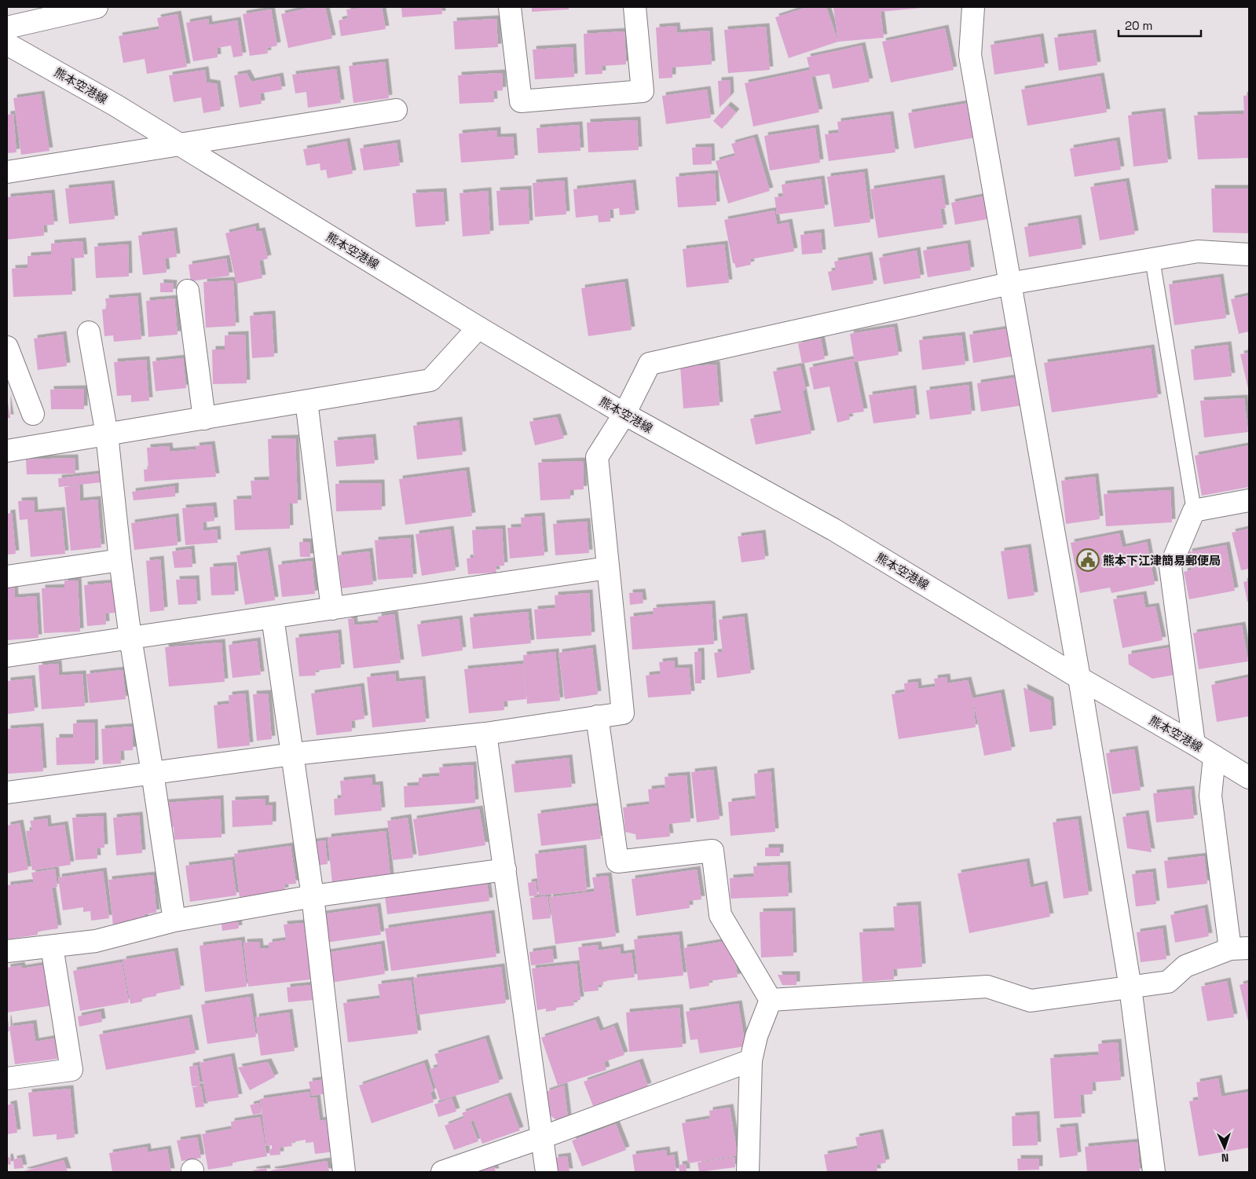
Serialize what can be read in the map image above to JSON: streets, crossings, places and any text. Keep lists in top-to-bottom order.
{
  "streets": {
    "street": ["熊本空港線"]
  },
  "places": {
    "public building": ["熊本下江津簡易郵便局"]
  },
  "scale_bar": "20 m",
  "north": "bottom"
}
